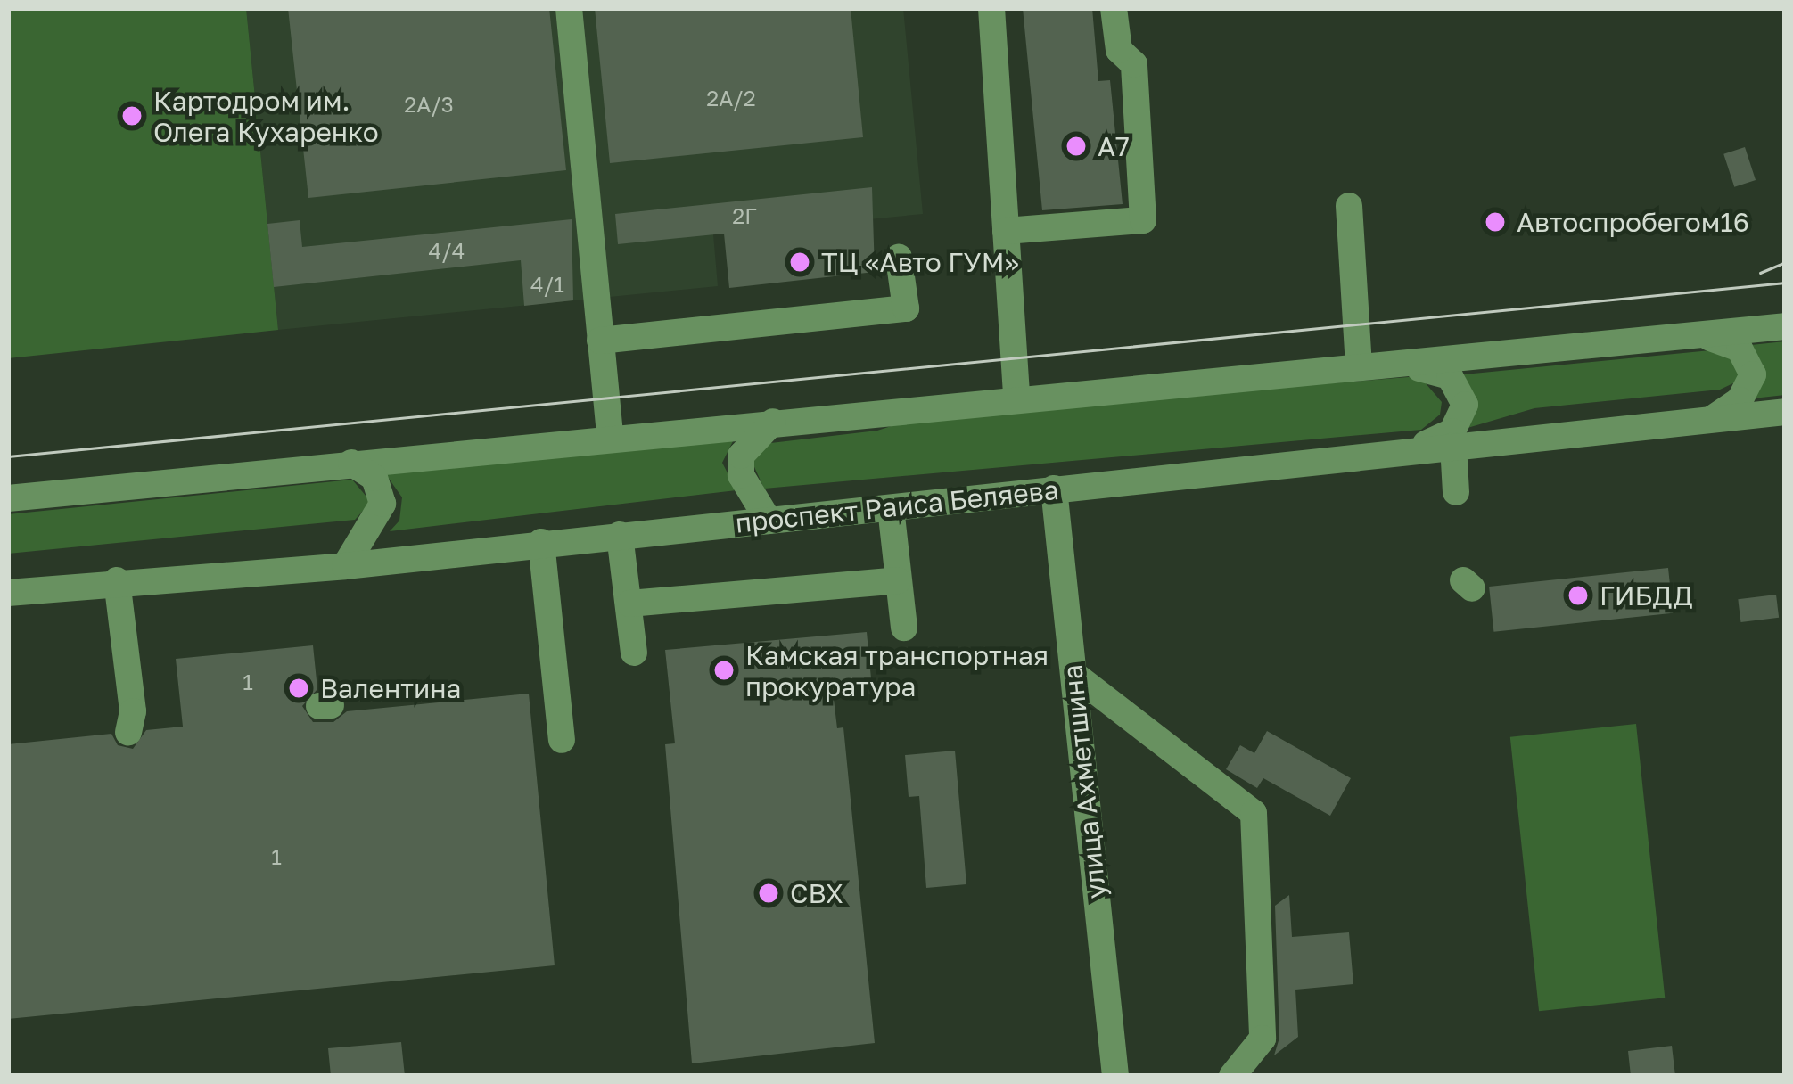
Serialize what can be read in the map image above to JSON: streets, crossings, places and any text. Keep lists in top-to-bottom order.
{
  "streets": {
    "street": ["проспект Раиса Беляева", "улица Ахметшина"]
  },
  "crossings": [
    ["проспект Раиса Беляева", "улица Ахметшина"]
  ],
  "places": [
    "Картодром им. Олега Кухаренко",
    "А7",
    "Автоспробегом16",
    "ТЦ «Авто ГУМ»",
    "ГИБДД",
    "Камская транспортная прокуратура",
    "Валентина",
    "СВХ"
  ],
  "house_numbers": [
    "2А/2",
    "2А/3",
    "2Г",
    "4/4",
    "4/1",
    "1",
    "1"
  ]
}
